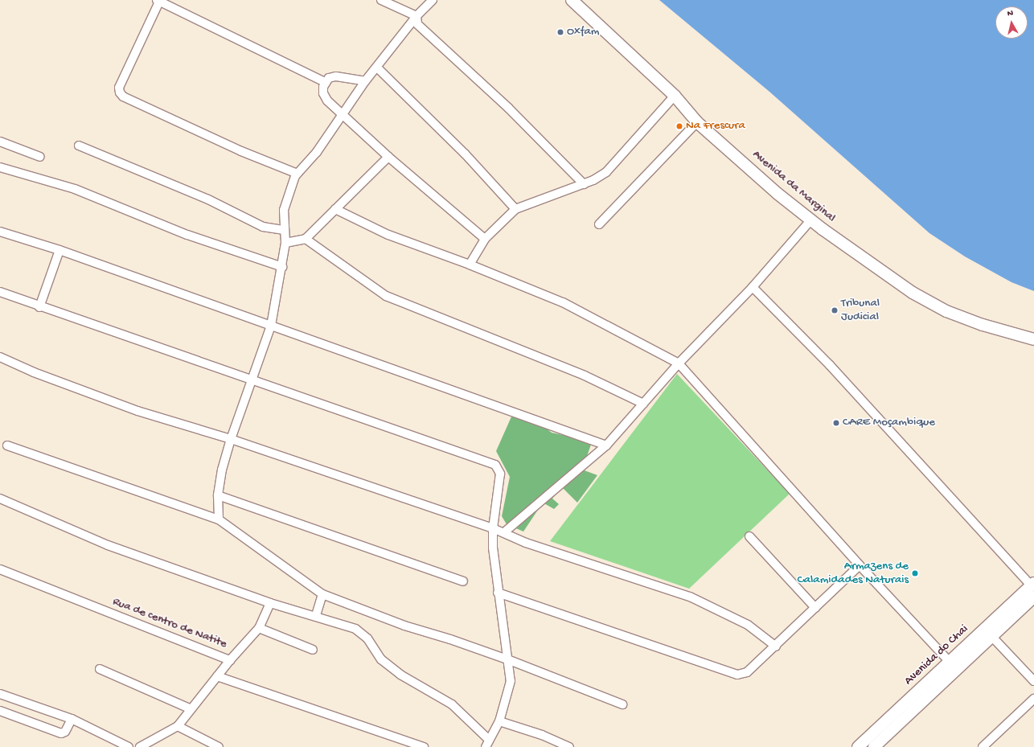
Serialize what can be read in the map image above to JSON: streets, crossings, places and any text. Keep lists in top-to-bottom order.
{
  "streets": {
    "street": ["Avenida da Marginal", "Rua de centro de Natite", "Avenida do Chai"]
  },
  "places": [
    "Oxfam",
    "Na Frescura",
    "Tribunal Judicial",
    "CARE Moçambique",
    "Armazens de Calamidades Naturais"
  ],
  "north": "top"
}
